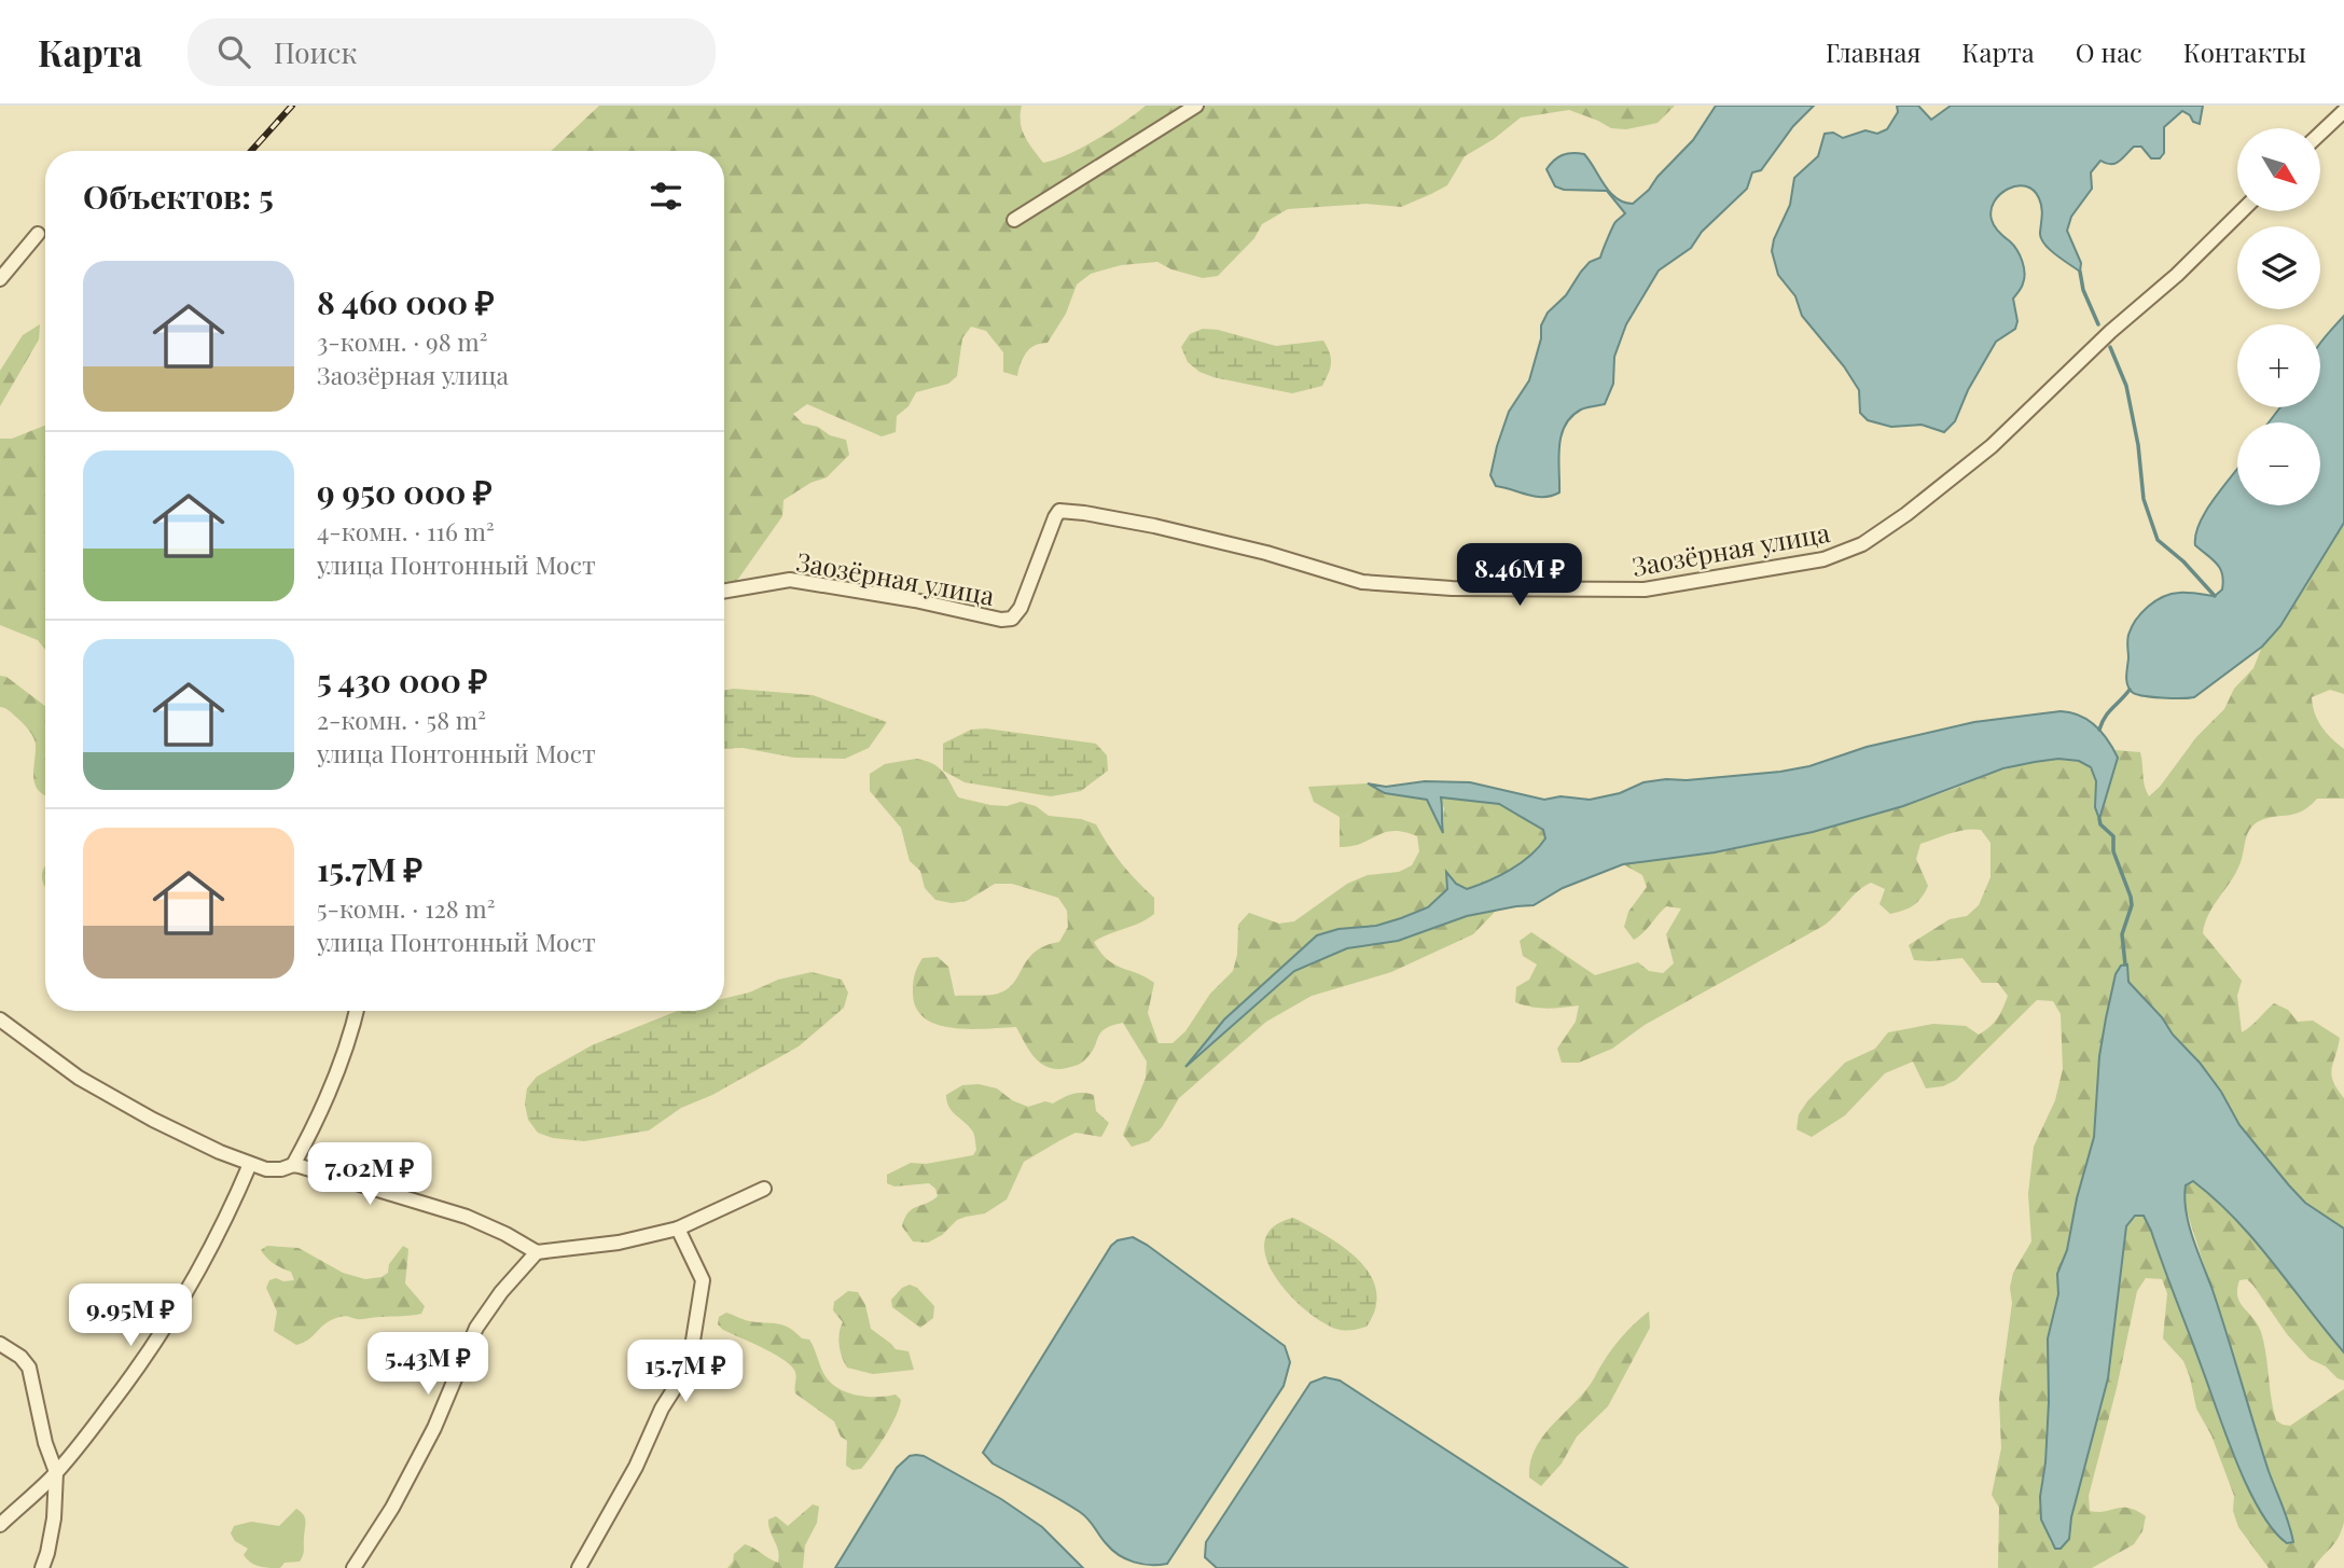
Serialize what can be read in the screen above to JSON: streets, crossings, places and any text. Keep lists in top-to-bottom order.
{
  "streets": {
    "street": ["Заозёрная улица"]
  },
  "north": "bottom right",
  "page": {
    "header": "Карта",
    "search": "Поиск",
    "nav": [
      "Главная",
      "Карта",
      "О нас",
      "Контакты"
    ],
    "map_buttons": ["+", "−"],
    "heading": "Объектов: 5",
    "list": [
      {
        "name": "8 460 000 ₽",
        "note": "3-комн. · 98 m² · Заозёрная улица"
      },
      {
        "name": "9 950 000 ₽",
        "note": "4-комн. · 116 m² · улица Понтонный Мост"
      },
      {
        "name": "5 430 000 ₽",
        "note": "2-комн. · 58 m² · улица Понтонный Мост"
      },
      {
        "name": "15.7M ₽",
        "note": "5-комн. · 128 m² · улица Понтонный Мост"
      }
    ],
    "price": [
      "8.46M ₽",
      "7.02M ₽",
      "9.95M ₽",
      "5.43M ₽",
      "15.7M ₽"
    ]
  }
}
